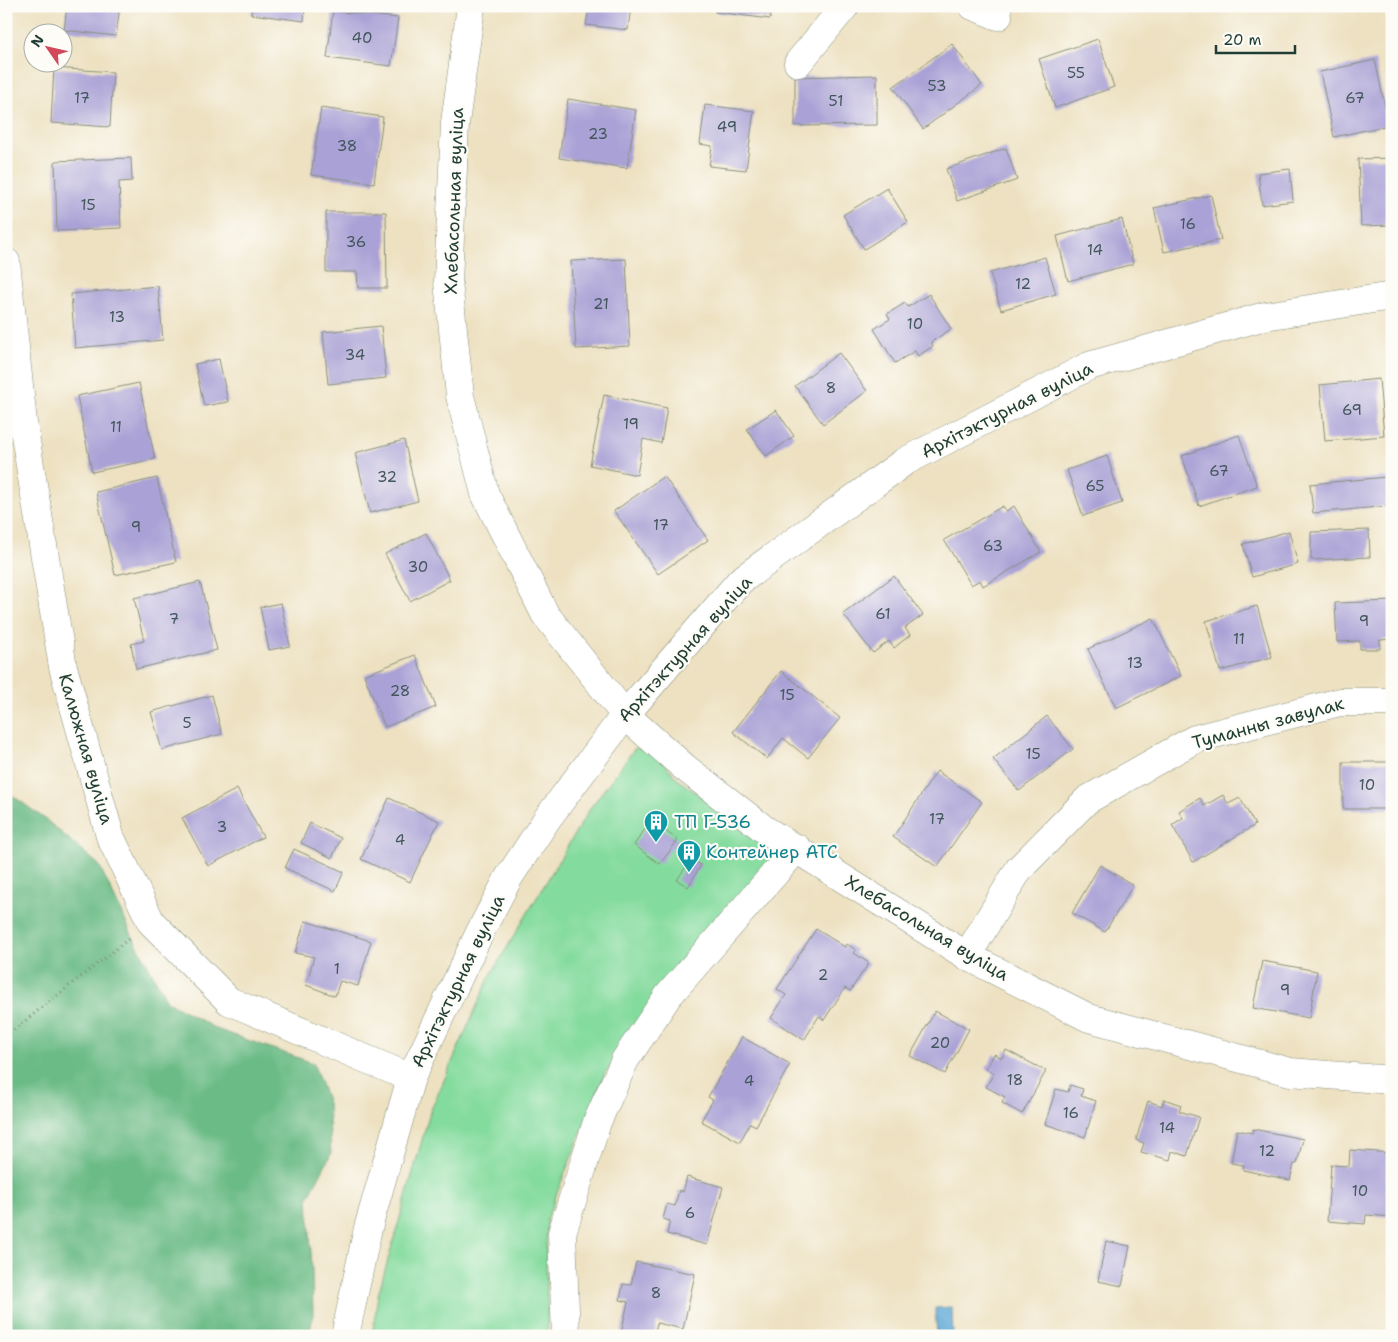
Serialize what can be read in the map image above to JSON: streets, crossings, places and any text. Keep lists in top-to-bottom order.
{
  "streets": {
    "street": [
      "Хлебасольная вуліца",
      "Архітэктурная вуліца",
      "Туманны завулак",
      "Калюжная вуліца"
    ]
  },
  "crossings": [
    ["Хлебасольная вуліца", "Архітэктурная вуліца"],
    ["Хлебасольная вуліца", "Туманны завулак"],
    ["Архітэктурная вуліца", "Калюжная вуліца"]
  ],
  "places": {
    "building": ["ТП Г-536", "Контейнер АТС"]
  },
  "house_numbers": [
    "40",
    "55",
    "53",
    "17",
    "67",
    "51",
    "49",
    "23",
    "38",
    "15",
    "16",
    "36",
    "14",
    "12",
    "21",
    "13",
    "10",
    "34",
    "8",
    "69",
    "19",
    "11",
    "67",
    "32",
    "65",
    "17",
    "9",
    "63",
    "30",
    "61",
    "7",
    "9",
    "11",
    "13",
    "28",
    "15",
    "5",
    "15",
    "10",
    "17",
    "3",
    "4",
    "1",
    "2",
    "9",
    "20",
    "18",
    "4",
    "16",
    "14",
    "12",
    "10",
    "6",
    "8"
  ],
  "scale_bar": "20 m",
  "north": "top left"
}
